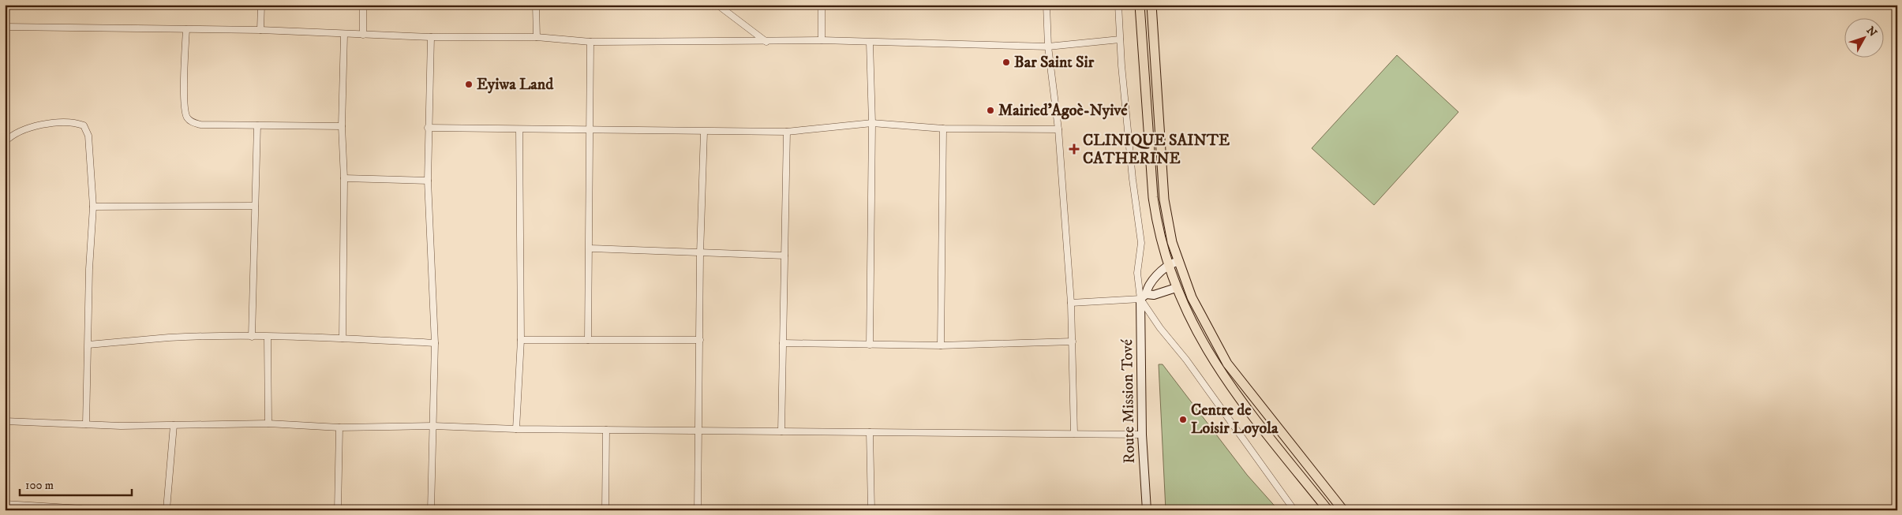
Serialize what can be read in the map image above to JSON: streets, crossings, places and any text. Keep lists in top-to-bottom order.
{
  "streets": {
    "street": ["Route Mission Tové"]
  },
  "places": {
    "other": [
      "Bar Saint Sir",
      "Eyiwa Land",
      "Mairied'Agoè-Nyivé",
      "Centre de Loisir Loyola"
    ],
    "health": ["CLINIQUE SAINTE CATHERINE"]
  },
  "scale_bar": "100 m",
  "north": "top right"
}
